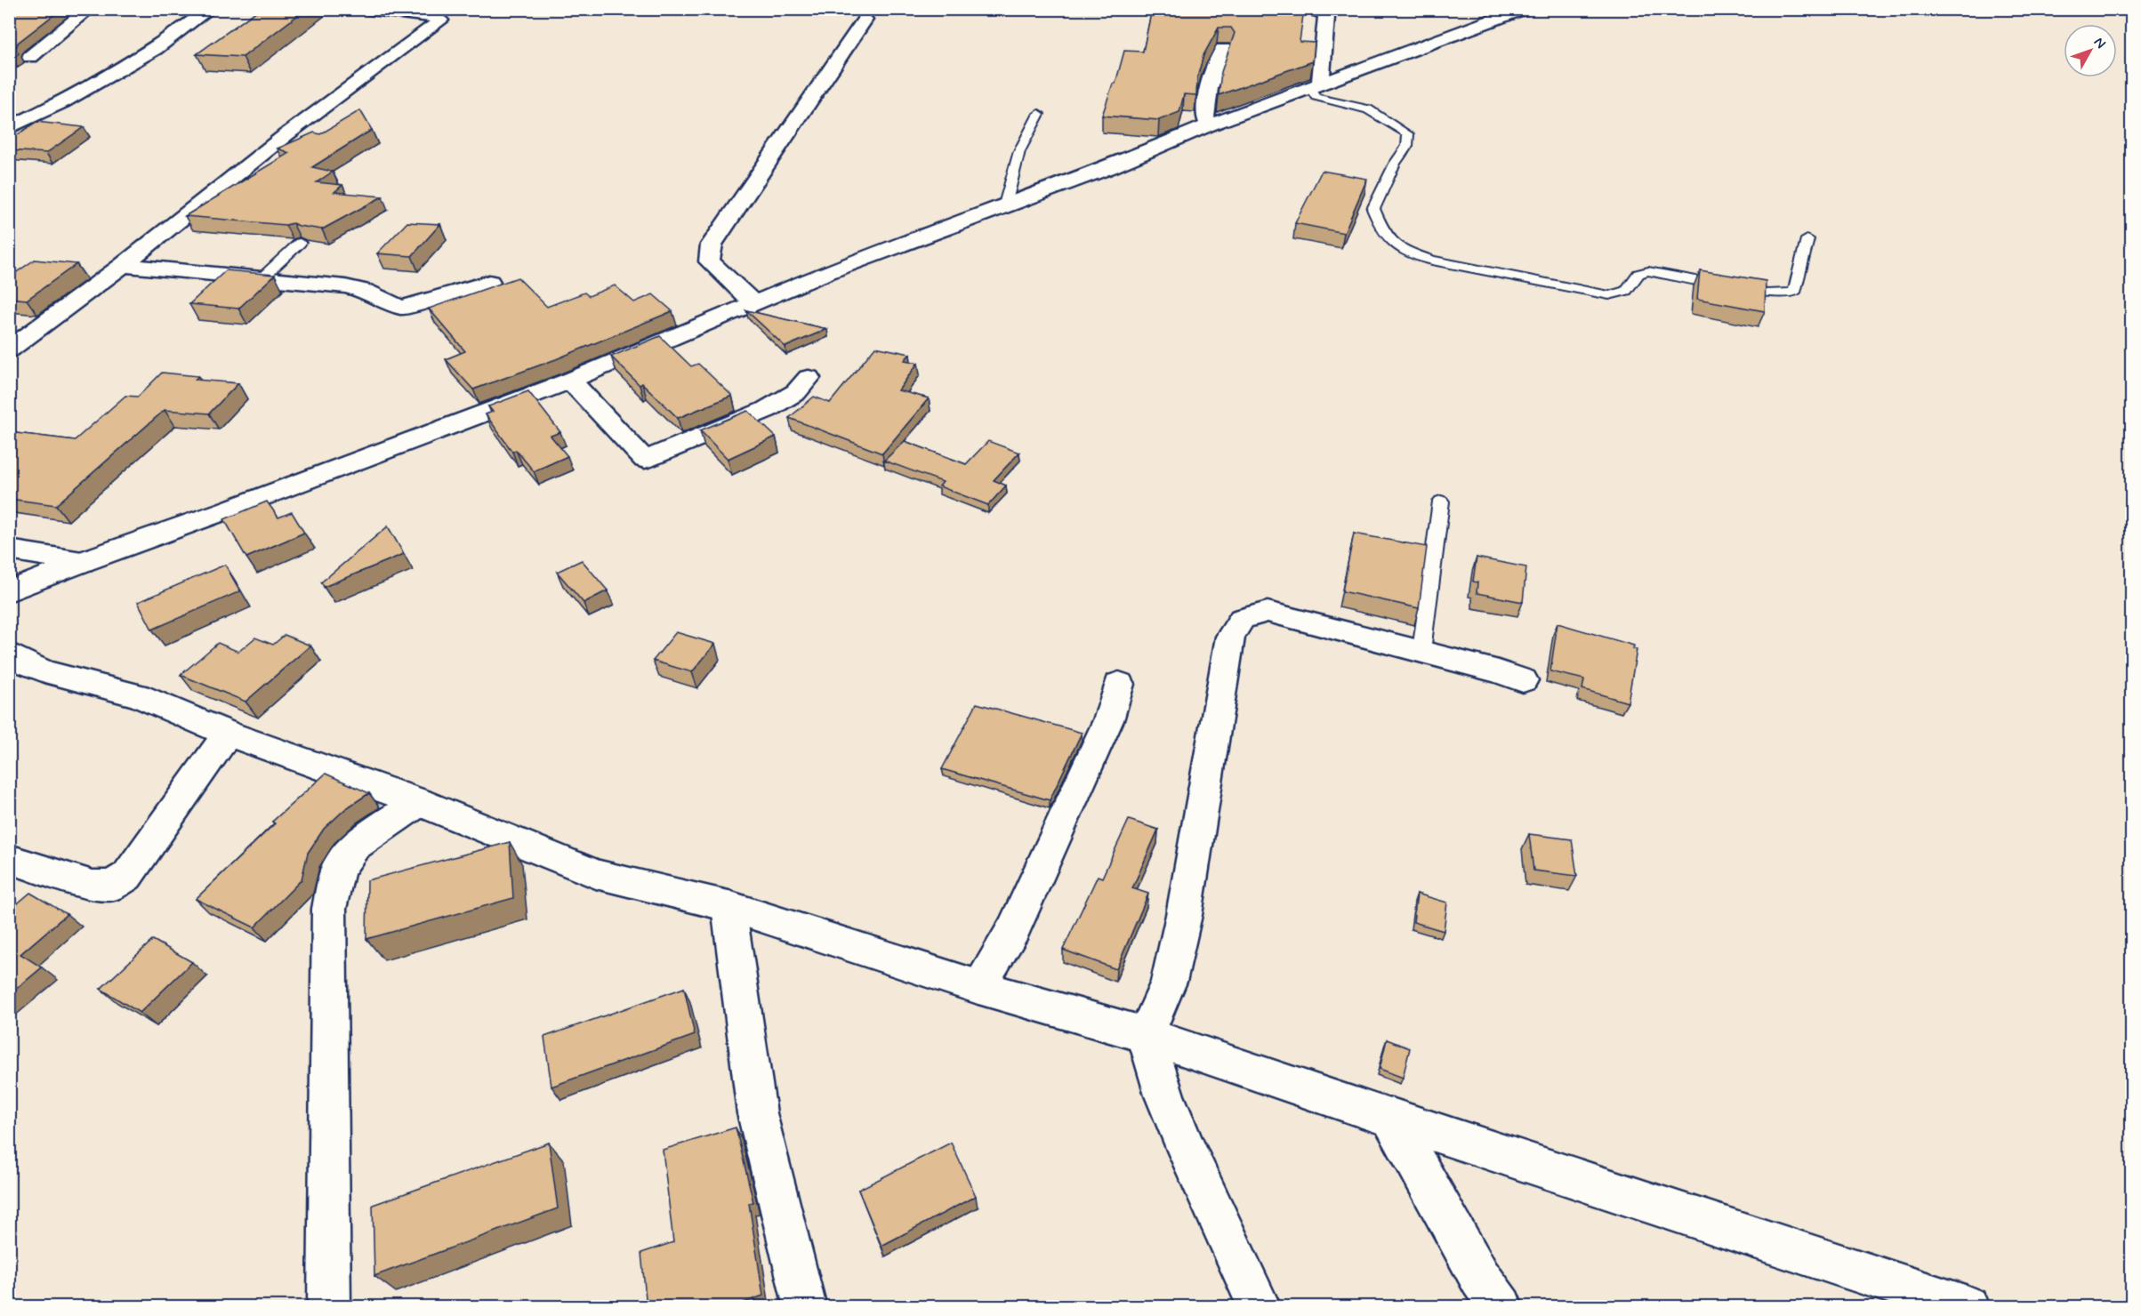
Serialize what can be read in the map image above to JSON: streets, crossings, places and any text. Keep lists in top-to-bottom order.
{
  "north": "top right"
}
